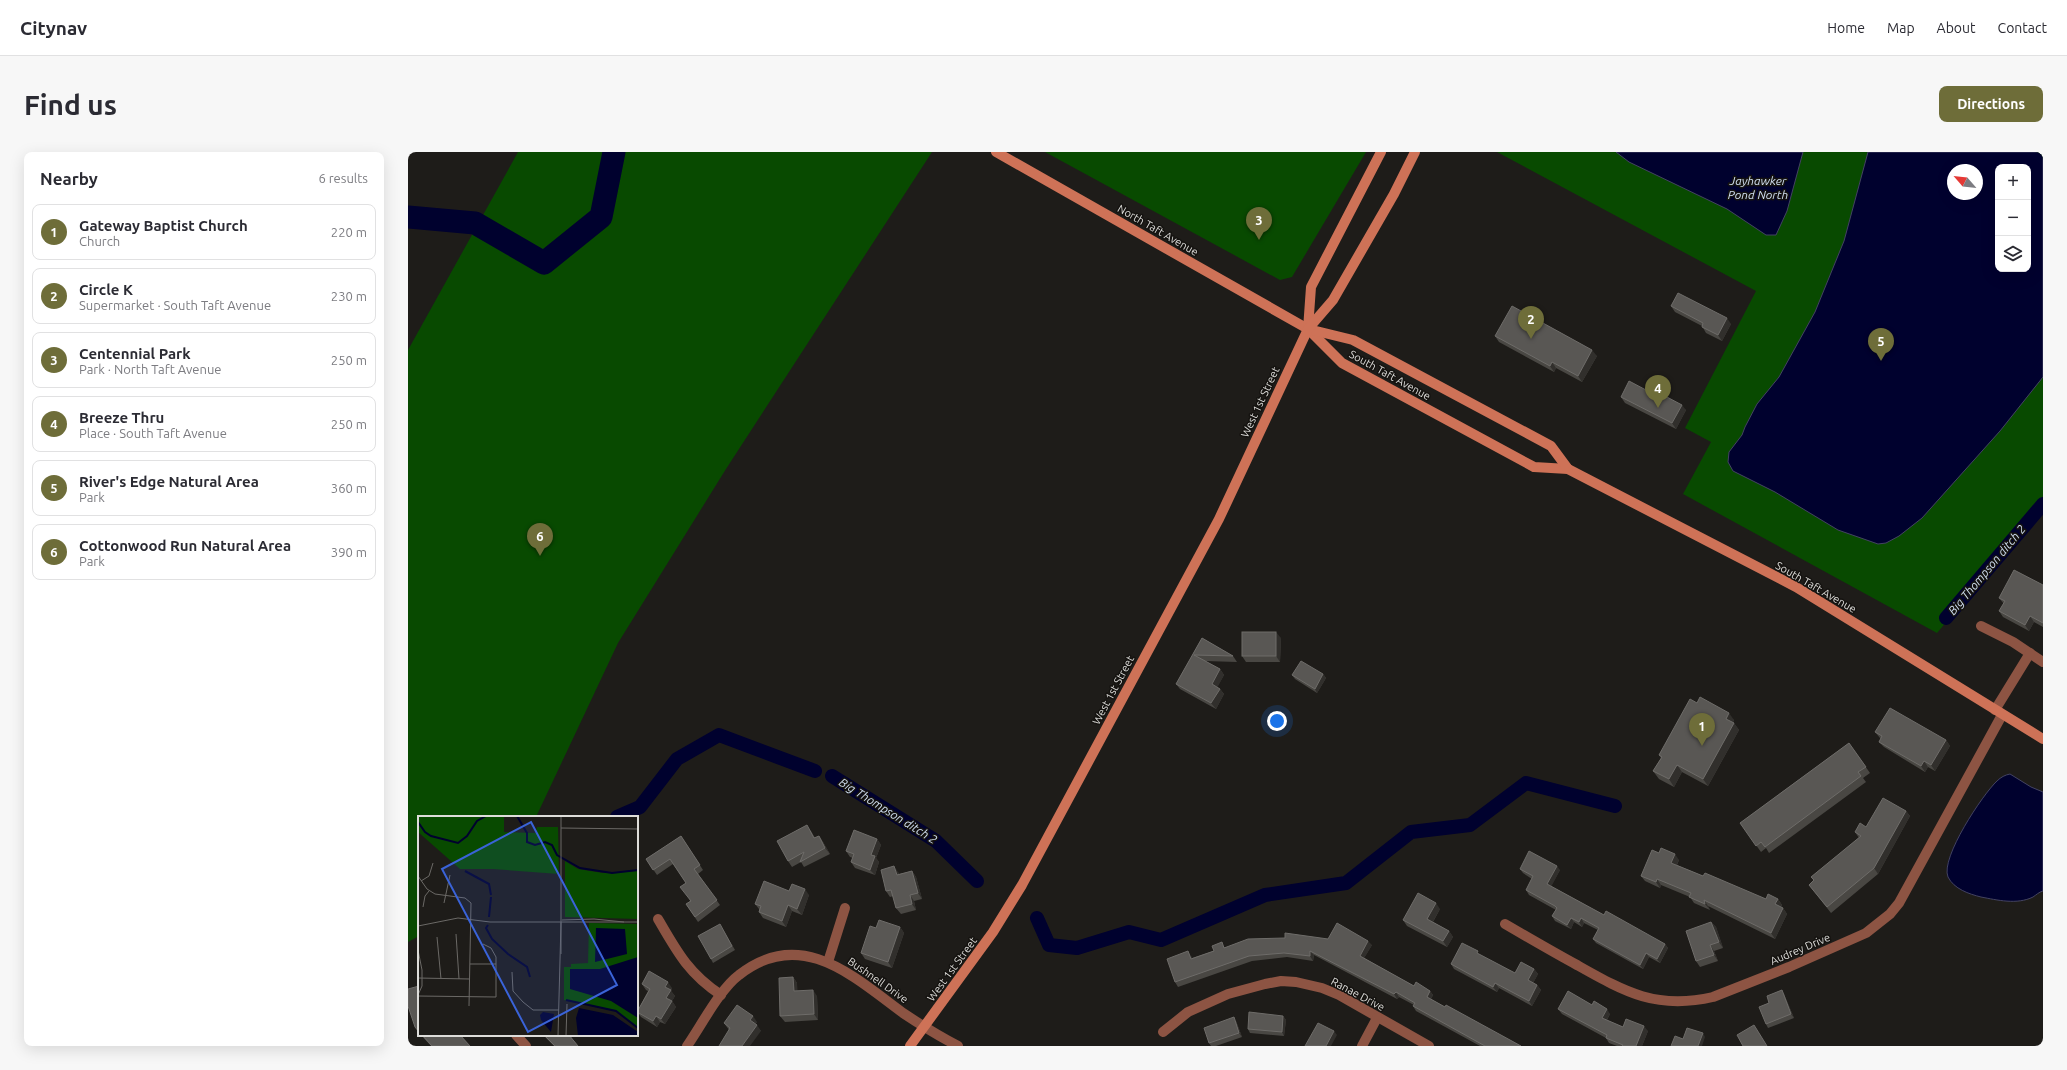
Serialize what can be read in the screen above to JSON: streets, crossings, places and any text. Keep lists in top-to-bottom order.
{
  "streets": {
    "main road": ["North Taft Avenue", "South Taft Avenue", "West 1st Street"],
    "street": ["Audrey Drive", "Bushnell Drive", "Ranae Drive"]
  },
  "crossings": [
    ["North Taft Avenue", "South Taft Avenue"],
    ["North Taft Avenue", "West 1st Street"],
    ["South Taft Avenue", "West 1st Street"],
    ["South Taft Avenue", "Audrey Drive"],
    ["West 1st Street", "Bushnell Drive"]
  ],
  "water": ["Jayhawker Pond North", "Big Thompson ditch 2"],
  "north": "top left",
  "page": {
    "header": "Citynav",
    "nav": [
      "Home",
      "Map",
      "About",
      "Contact"
    ],
    "buttons": "Directions",
    "title": "Find us",
    "heading": ["Nearby", "6 results"],
    "map_buttons": ["+", "−"],
    "list": [
      {
        "mark": "1",
        "name": "Gateway Baptist Church",
        "note": "Church",
        "value": "220 m"
      },
      {
        "mark": "2",
        "name": "Circle K",
        "note": "Supermarket · South Taft Avenue",
        "value": "230 m"
      },
      {
        "mark": "3",
        "name": "Centennial Park",
        "note": "Park · North Taft Avenue",
        "value": "250 m"
      },
      {
        "mark": "4",
        "name": "Breeze Thru",
        "note": "Place · South Taft Avenue",
        "value": "250 m"
      },
      {
        "mark": "5",
        "name": "River's Edge Natural Area",
        "note": "Park",
        "value": "360 m"
      },
      {
        "mark": "6",
        "name": "Cottonwood Run Natural Area",
        "note": "Park",
        "value": "390 m"
      }
    ],
    "pins": [
      "3",
      "2",
      "5",
      "4",
      "6",
      "1"
    ]
  }
}
